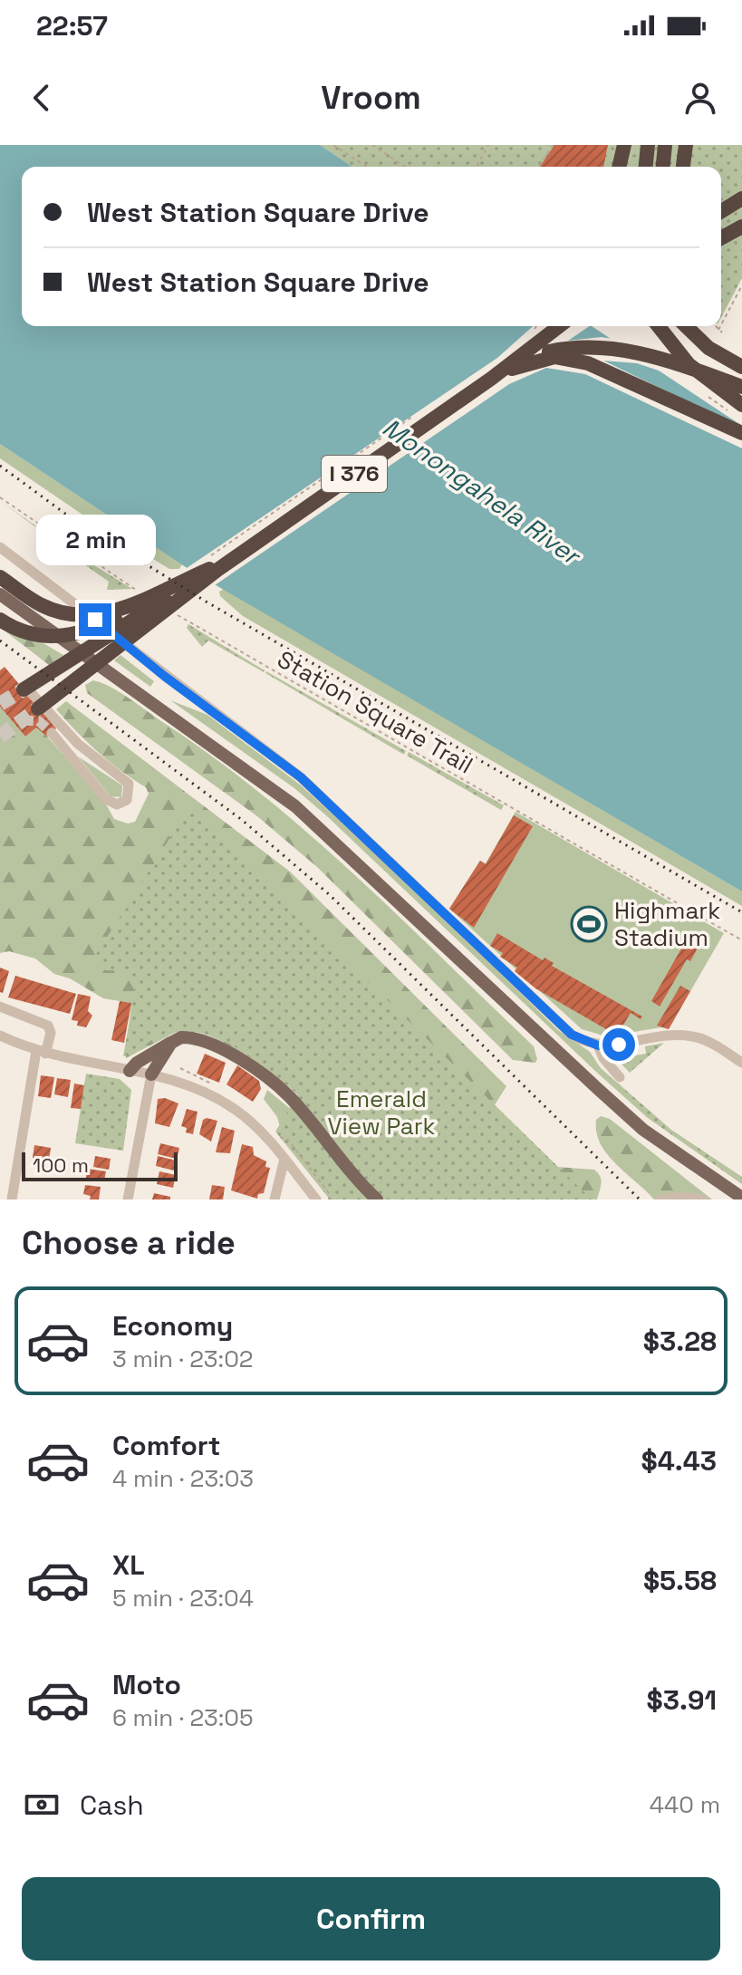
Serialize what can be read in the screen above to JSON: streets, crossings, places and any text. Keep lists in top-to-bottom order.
{
  "streets": {
    "highway": ["I 376"],
    "path": ["Station Square Trail"]
  },
  "water": ["Monongahela River"],
  "parks": ["Emerald View Park"],
  "places": {
    "sports": ["Highmark Stadium"]
  },
  "scale_bar": "100 m",
  "page": {
    "status": "22:57",
    "header": "Vroom",
    "banner": ["West Station Square Drive", "West Station Square Drive"],
    "bubble": "2 min",
    "scale": "100 m",
    "heading": "Choose a ride",
    "list": [
      {
        "name": "Economy",
        "note": "3 min · 23:02",
        "value": "$3.28"
      },
      {
        "name": "Comfort",
        "note": "4 min · 23:03",
        "value": "$4.43"
      },
      {
        "name": "XL",
        "note": "5 min · 23:04",
        "value": "$5.58"
      },
      {
        "name": "Moto",
        "note": "6 min · 23:05",
        "value": "$3.91"
      }
    ],
    "pay": ["Cash", "440 m"],
    "buttons": "Confirm"
  }
}
